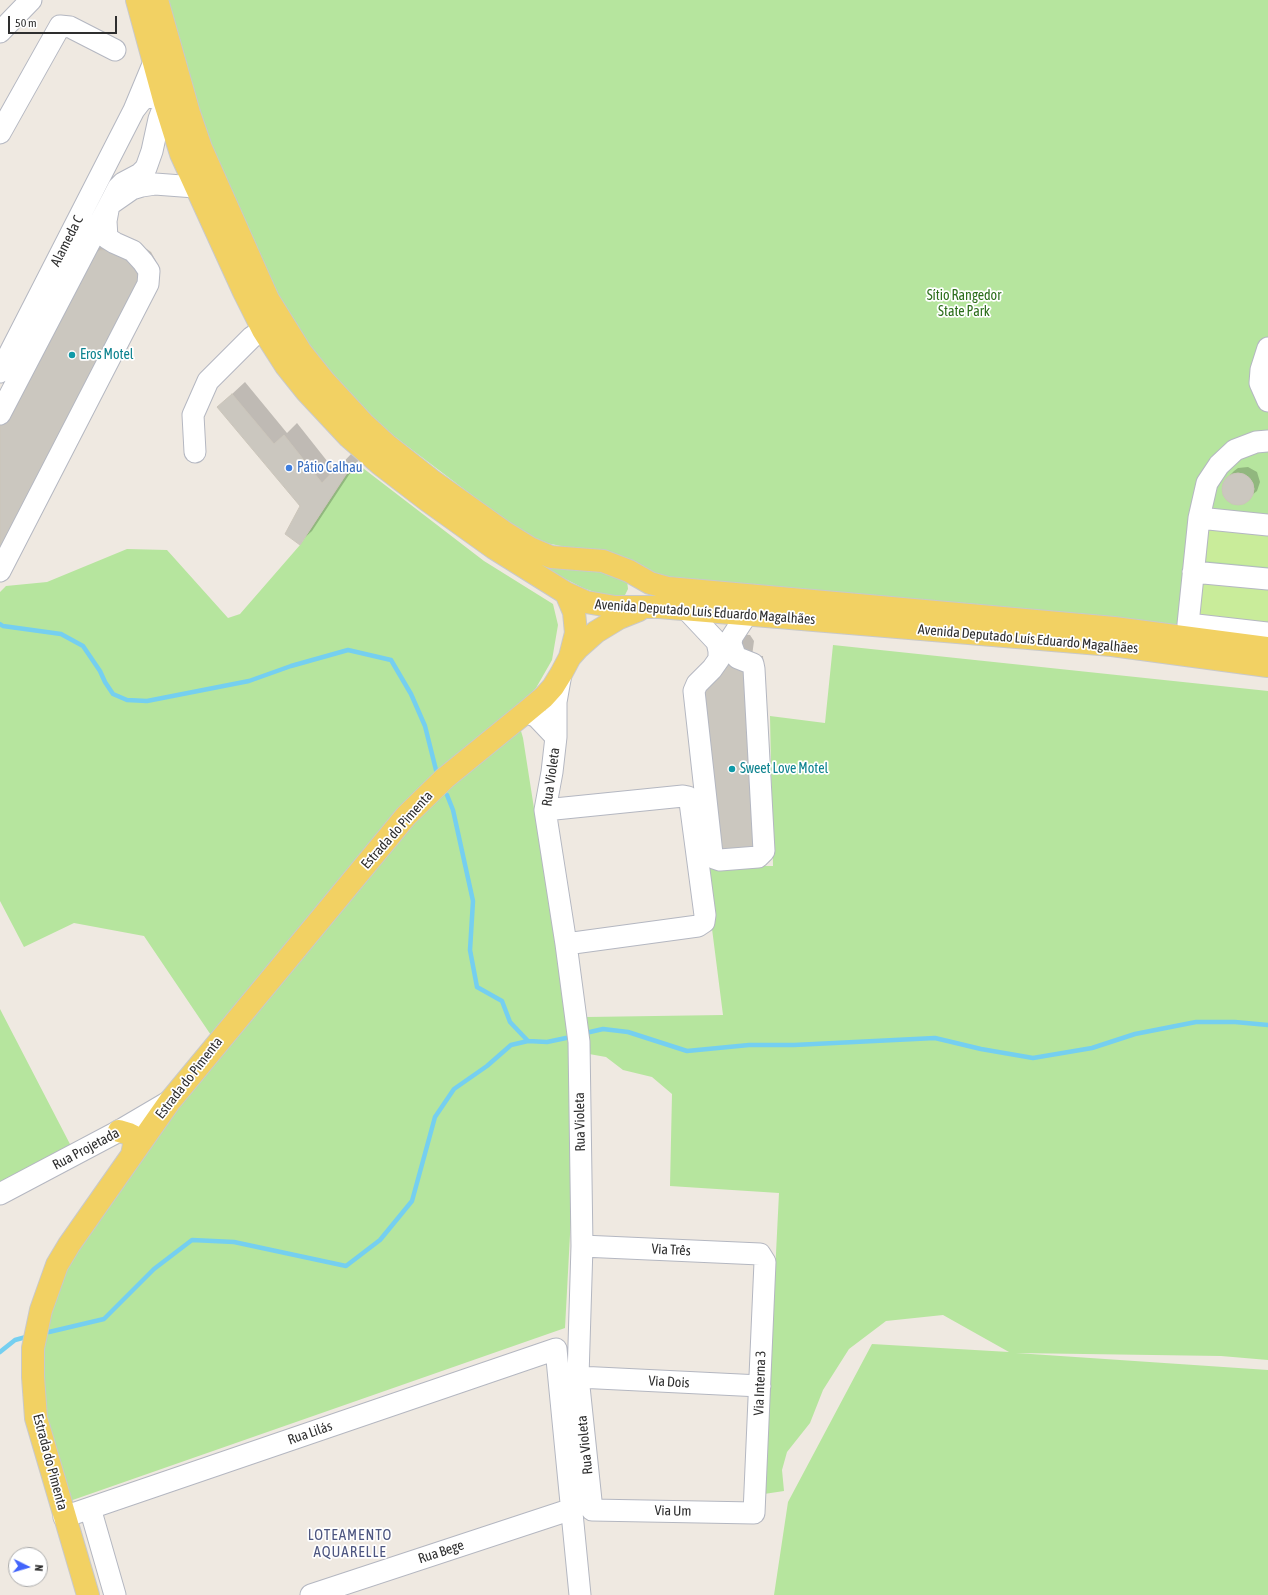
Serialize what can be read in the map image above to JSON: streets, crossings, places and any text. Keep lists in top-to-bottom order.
{
  "streets": {
    "main road": ["Avenida Deputado Luís Eduardo Magalhães", "Estrada do Pimenta"],
    "street": [
      "Alameda C",
      "Rua Violeta",
      "Rua Projetada",
      "Via Três",
      "Via Dois",
      "Via Interna 3",
      "Rua Lilás",
      "Via Um",
      "Rua Bege"
    ]
  },
  "crossings": [
    ["Alameda C", "Avenida Deputado Luís Eduardo Magalhães"],
    ["Avenida Deputado Luís Eduardo Magalhães", "Estrada do Pimenta"],
    ["Rua Violeta", "Estrada do Pimenta"],
    ["Rua Violeta", "Via Três"],
    ["Rua Violeta", "Via Dois"],
    ["Rua Violeta", "Rua Lilás"],
    ["Rua Violeta", "Via Um"],
    ["Rua Violeta", "Rua Bege"],
    ["Estrada do Pimenta", "Rua Projetada"],
    ["Estrada do Pimenta", "Rua Lilás"],
    ["Via Três", "Via Interna 3"],
    ["Via Dois", "Via Interna 3"],
    ["Via Interna 3", "Via Um"],
    ["Rua Lilás", "Via Um"],
    ["Rua Lilás", "Rua Bege"],
    ["Via Um", "Rua Bege"]
  ],
  "districts": ["LOTEAMENTO AQUARELLE"],
  "parks": ["Sítio Rangedor State Park"],
  "places": ["Eros Motel", "Pátio Calhau", "Sweet Love Motel"],
  "scale_bar": "50 m",
  "north": "right"
}
